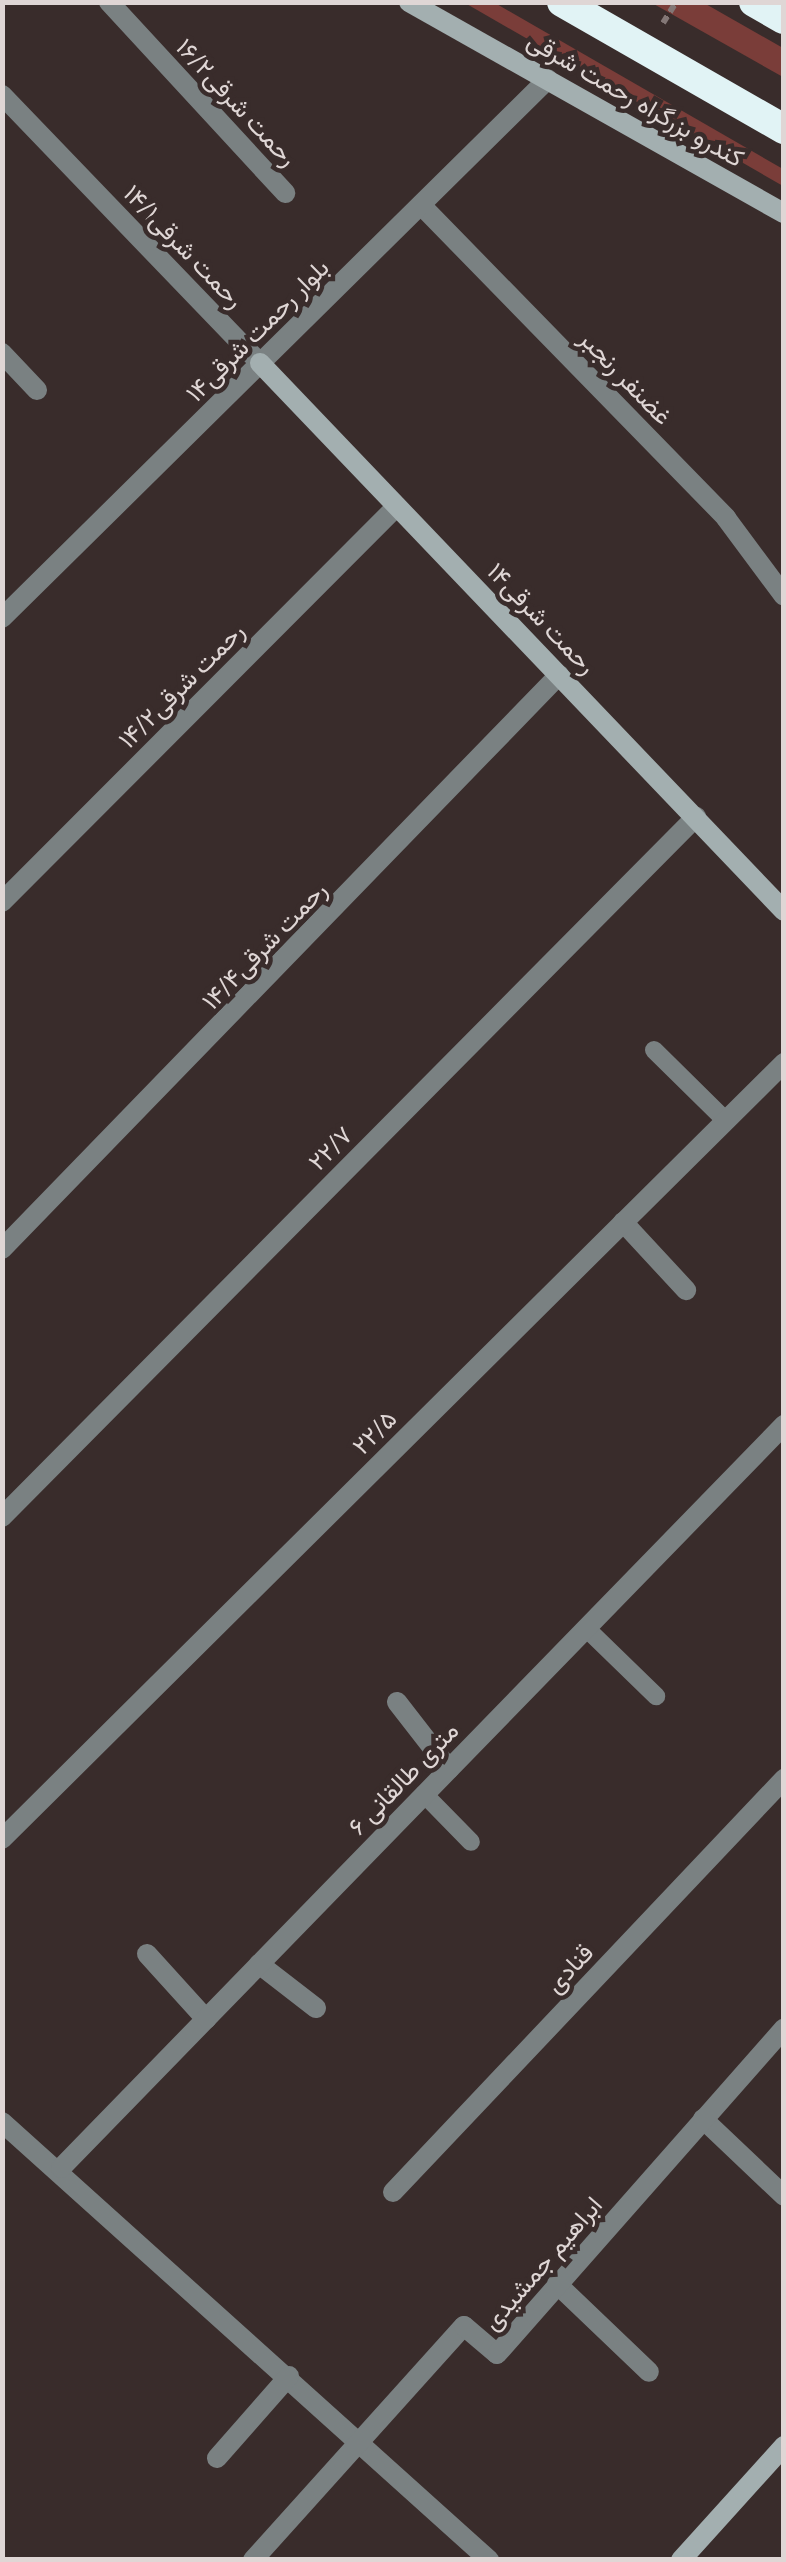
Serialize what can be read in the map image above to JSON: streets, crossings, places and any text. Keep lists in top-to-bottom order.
{
  "streets": {
    "street": [
      "کندرو بزرگراه رحمت شرقی",
      "۱۶/۲رحمت شرقی",
      "۱۴/۱رحمت شرقی",
      "بلوار رحمت شرقی۱۴",
      "غضنفر رنجبر",
      "۱۴رحمت شرقی",
      "۱۴/۲رحمت شرقی",
      "۱۴/۴رحمت شرقی",
      "۲۲/۷",
      "۲۲/۵",
      "۶ متری طالقانی",
      "قنادی",
      "ابراهیم جمشیدی"
    ]
  },
  "crossings": [
    ["کندرو بزرگراه رحمت شرقی", "بلوار رحمت شرقی۱۴"],
    ["۱۴/۱رحمت شرقی", "بلوار رحمت شرقی۱۴"],
    ["۱۴/۱رحمت شرقی", "۱۴رحمت شرقی"],
    ["بلوار رحمت شرقی۱۴", "غضنفر رنجبر"],
    ["بلوار رحمت شرقی۱۴", "۱۴رحمت شرقی"],
    ["۱۴رحمت شرقی", "۱۴/۲رحمت شرقی"],
    ["۱۴رحمت شرقی", "۱۴/۴رحمت شرقی"],
    ["۱۴رحمت شرقی", "۲۲/۷"]
  ]
}
